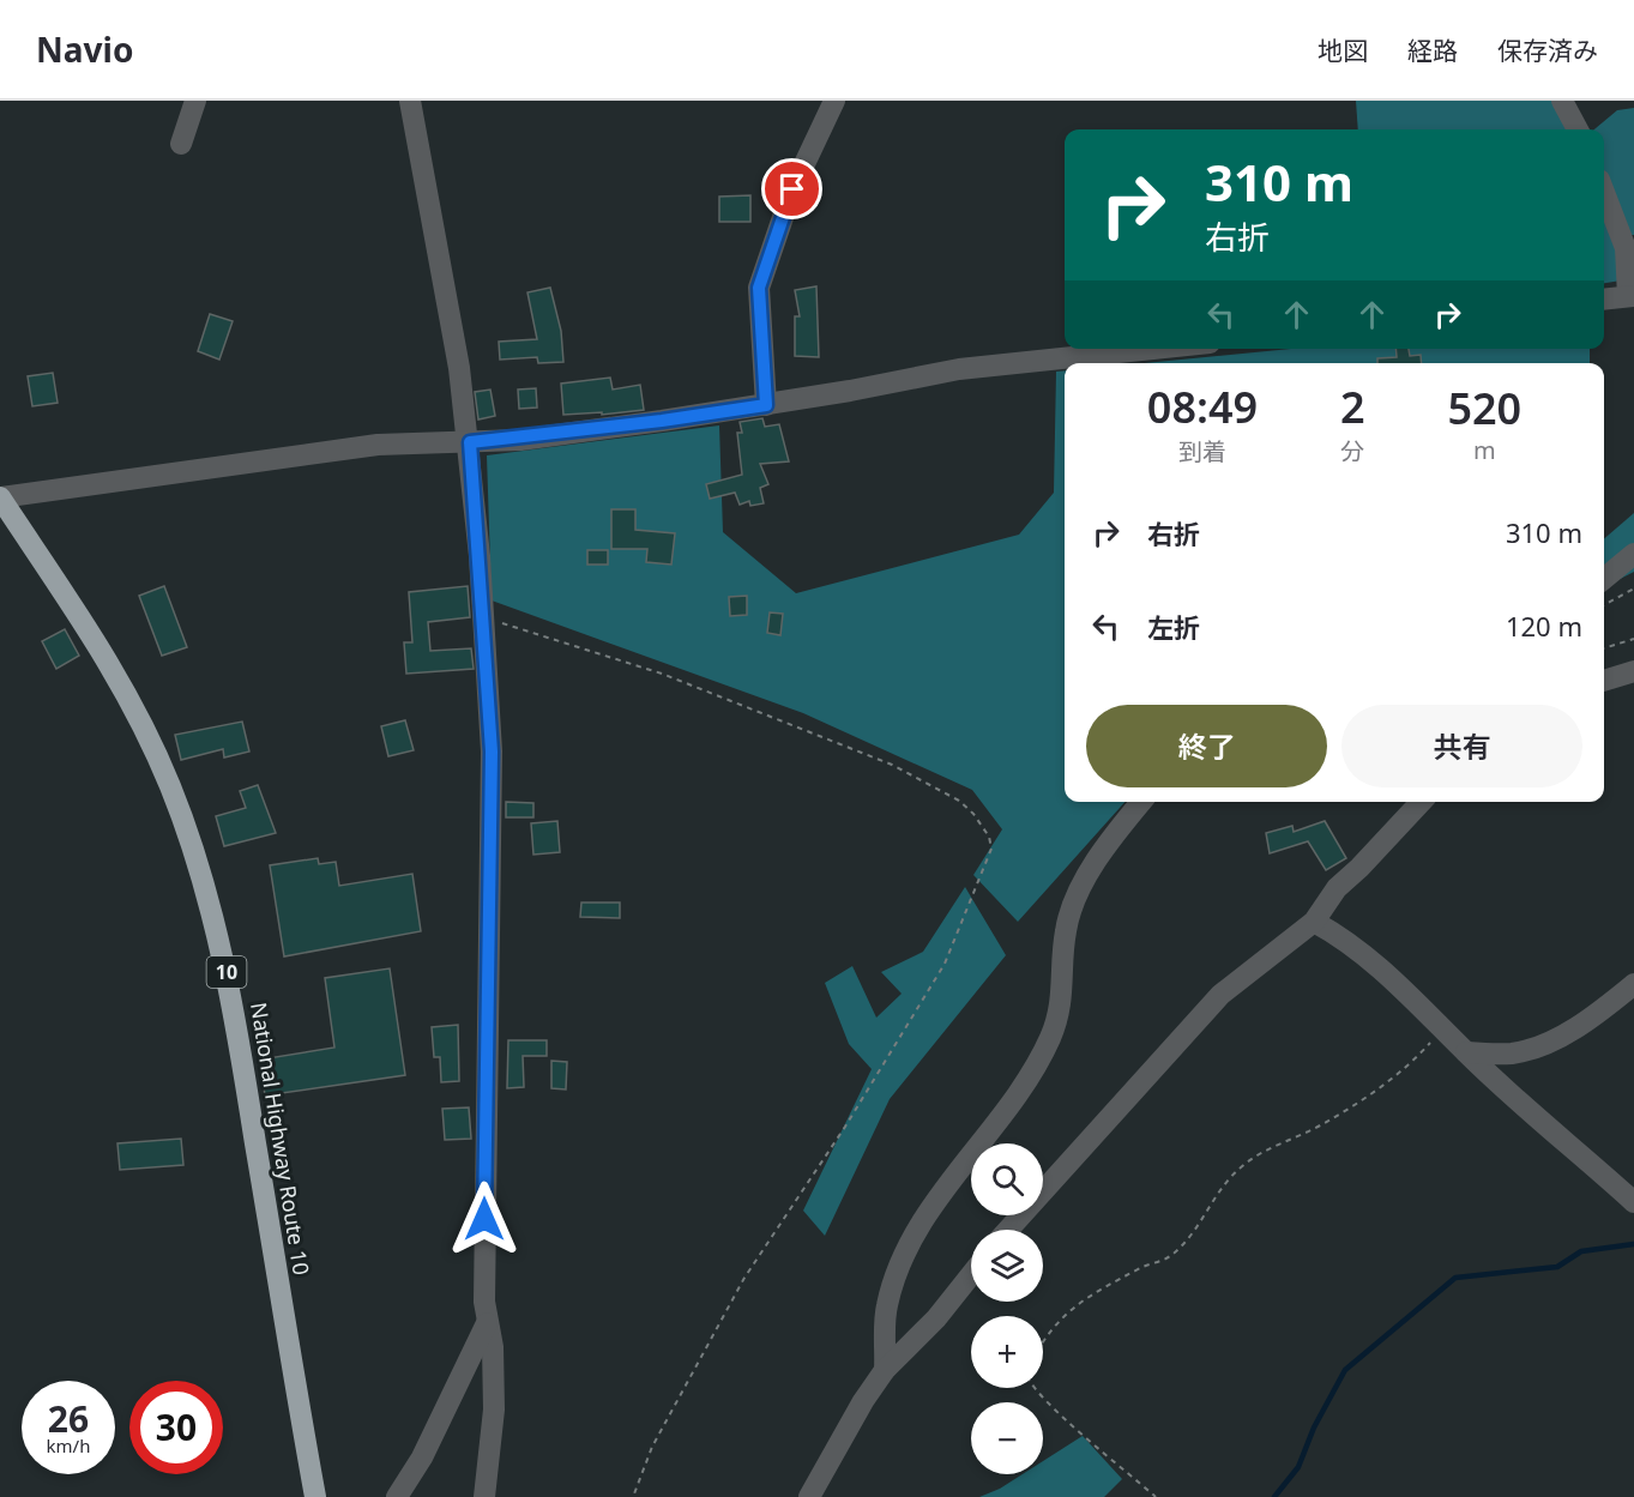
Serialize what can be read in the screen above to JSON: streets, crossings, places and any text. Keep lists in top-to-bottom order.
{
  "streets": {
    "highway": ["10", "National Highway Route 10"]
  },
  "page": {
    "header": "Navio",
    "nav": ["地図", "経路", "保存済み"],
    "turn": ["310 m", "右折"],
    "eta": [
      "08:49",
      "到着",
      "2",
      "分",
      "520",
      "m"
    ],
    "list": [
      {
        "name": "右折",
        "value": "310 m"
      },
      {
        "name": "左折",
        "value": "120 m"
      }
    ],
    "buttons": ["終了", "共有"],
    "map_buttons": ["+", "−"],
    "speed": "26 km/h",
    "limit": "30"
  }
}
